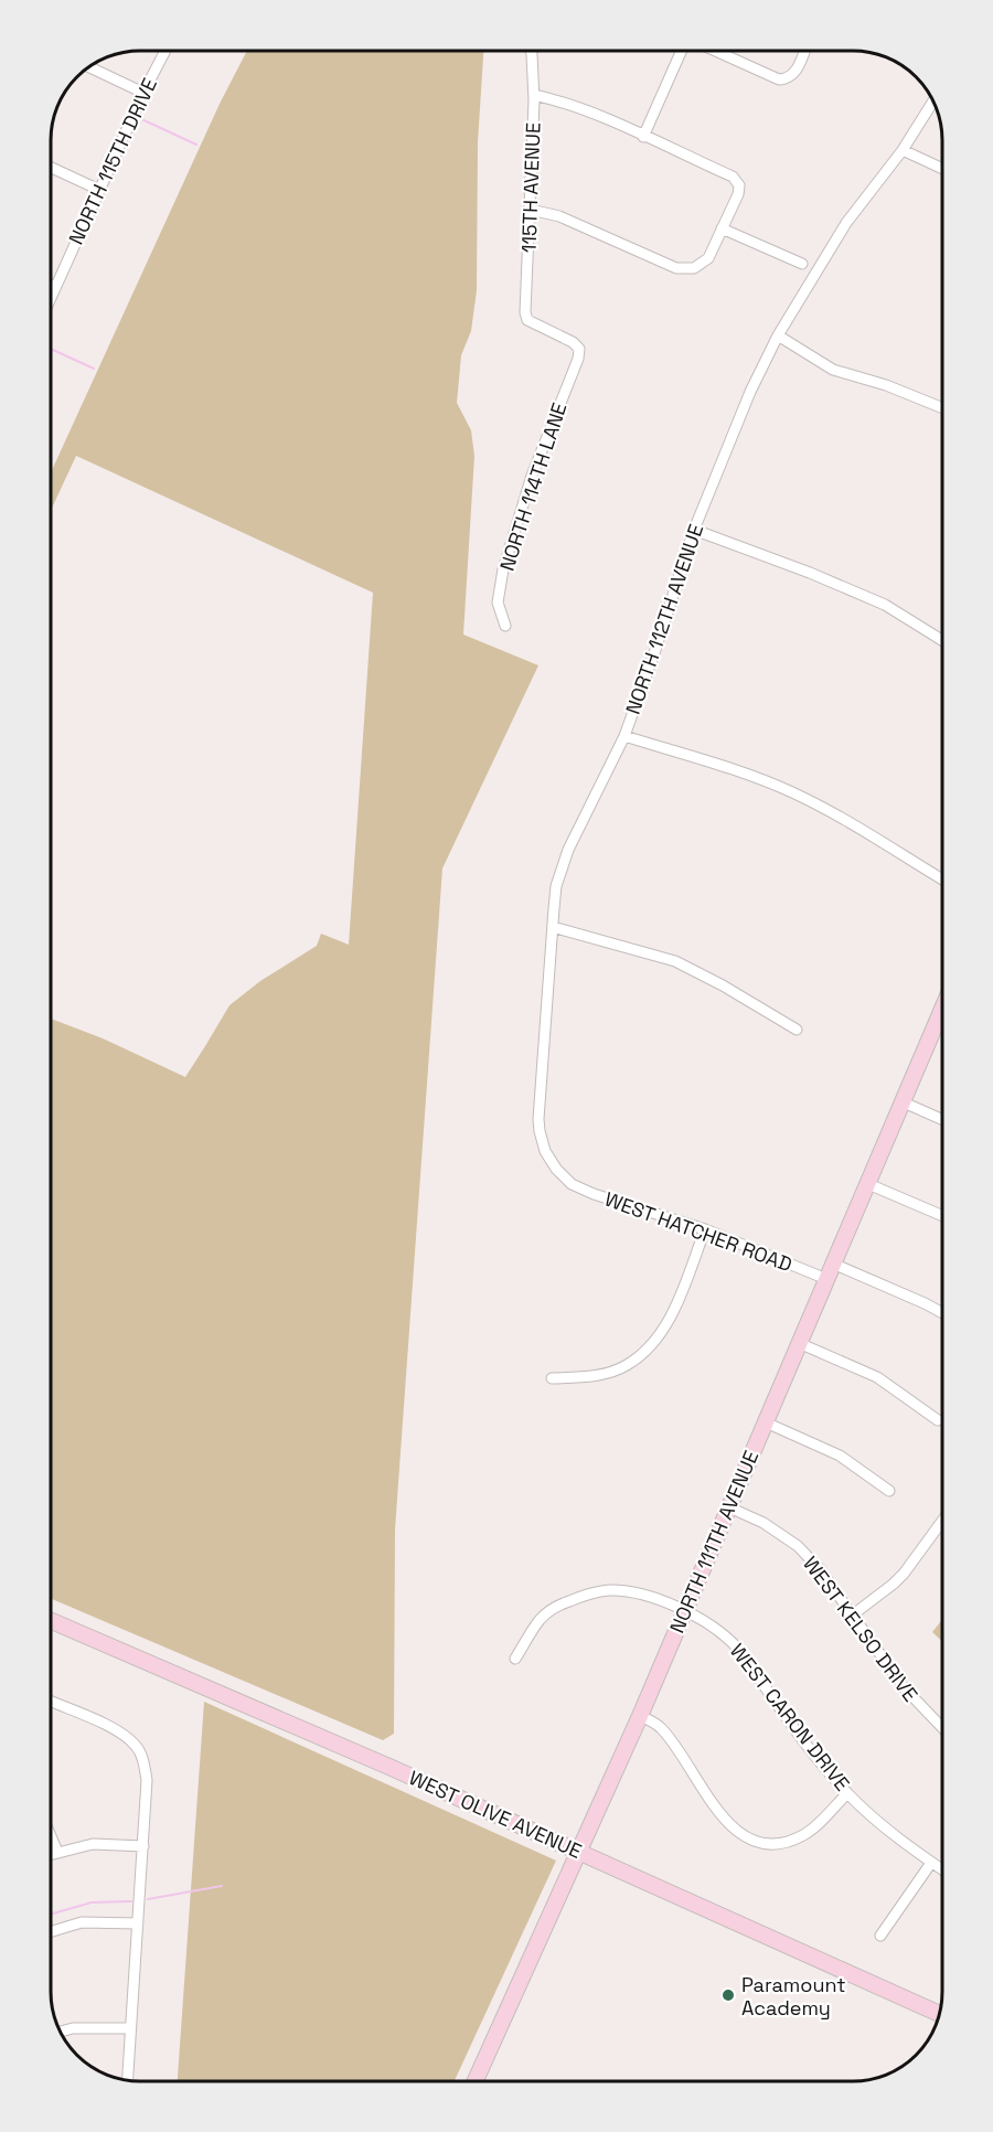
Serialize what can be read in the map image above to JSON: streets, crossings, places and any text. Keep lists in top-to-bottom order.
{
  "streets": {
    "street": [
      "NORTH 115TH DRIVE",
      "115TH AVENUE",
      "NORTH 114TH LANE",
      "NORTH 112TH AVENUE",
      "WEST HATCHER ROAD",
      "NORTH 111TH AVENUE",
      "WEST KELSO DRIVE",
      "WEST CARON DRIVE",
      "WEST OLIVE AVENUE"
    ]
  },
  "crossings": [
    ["115TH AVENUE", "NORTH 114TH LANE"],
    ["NORTH 112TH AVENUE", "WEST HATCHER ROAD"],
    ["WEST HATCHER ROAD", "NORTH 111TH AVENUE"],
    ["NORTH 111TH AVENUE", "WEST KELSO DRIVE"],
    ["NORTH 111TH AVENUE", "WEST CARON DRIVE"],
    ["NORTH 111TH AVENUE", "WEST OLIVE AVENUE"]
  ],
  "places": ["Paramount Academy"]
}
